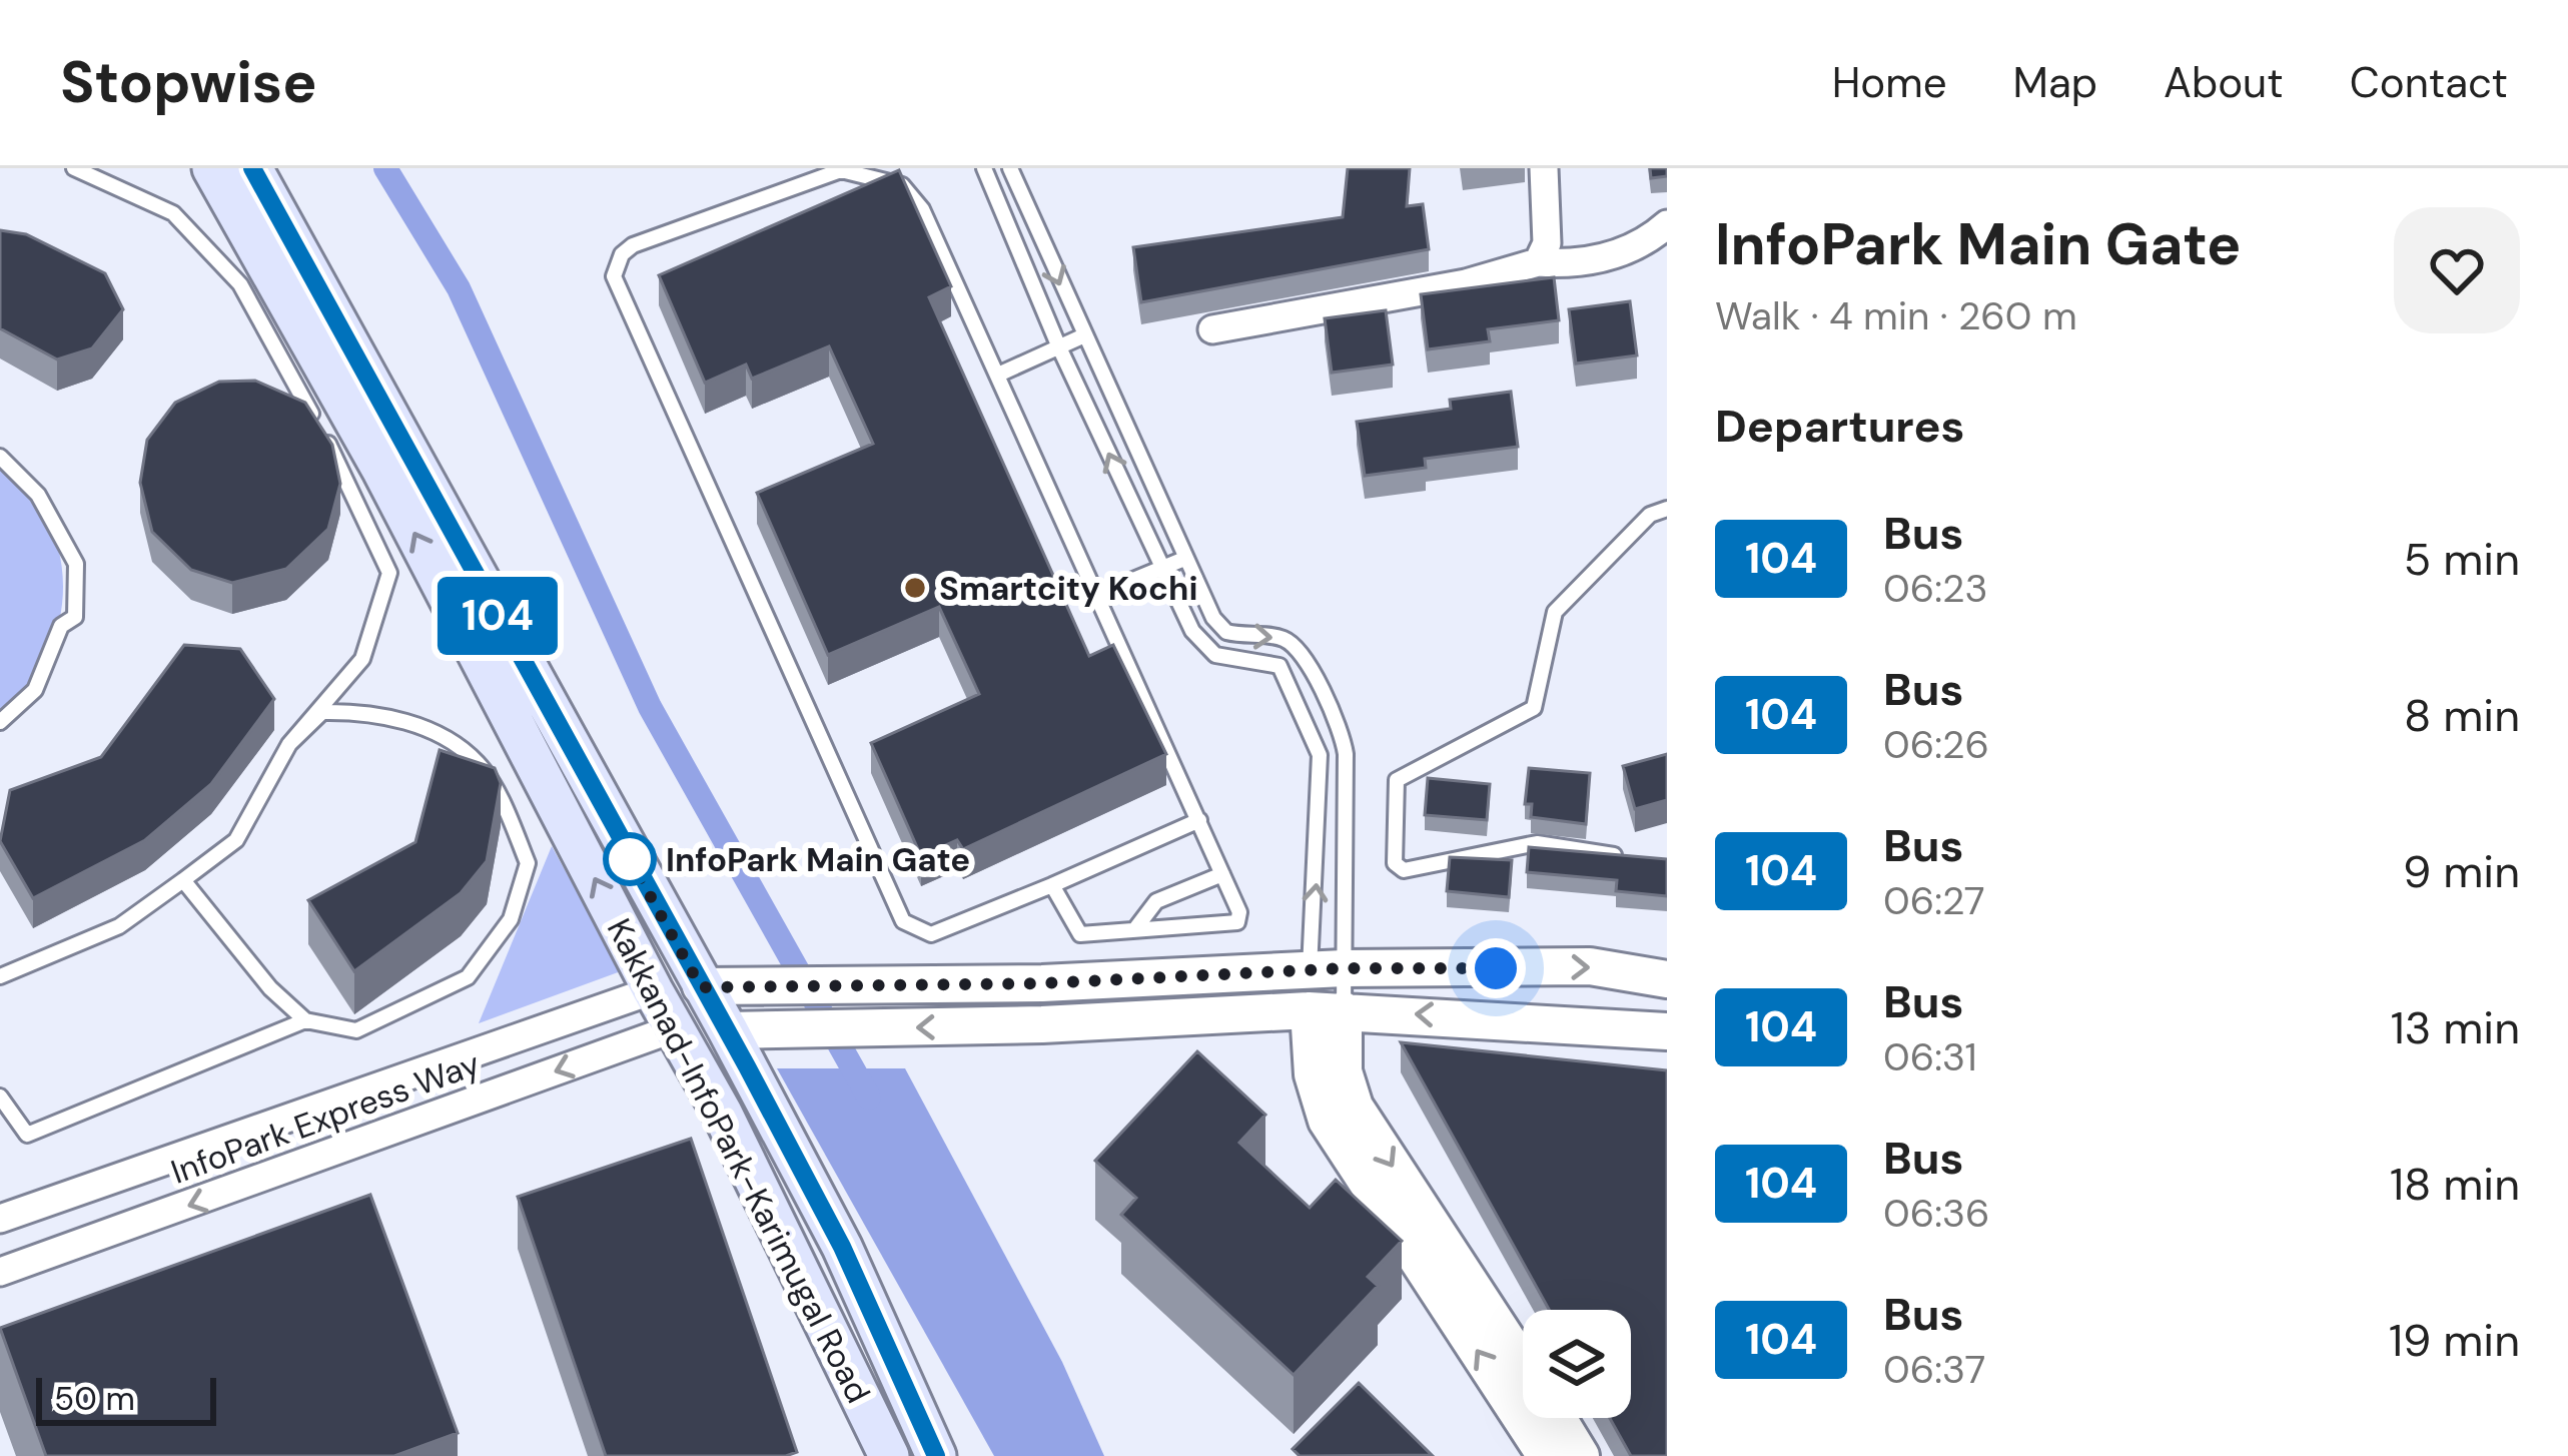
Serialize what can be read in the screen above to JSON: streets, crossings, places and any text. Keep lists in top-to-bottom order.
{
  "streets": {
    "main road": ["Kakkanad-InfoPark-Karimugal Road"],
    "street": ["InfoPark Express Way"]
  },
  "crossings": [
    ["InfoPark Express Way", "Kakkanad-InfoPark-Karimugal Road"]
  ],
  "places": ["Smartcity Kochi", "InfoPark Main Gate"],
  "lines": ["bus line 104"],
  "scale_bar": "50 m",
  "page": {
    "header": "Stopwise",
    "nav": [
      "Home",
      "Map",
      "About",
      "Contact"
    ],
    "on_map": "104",
    "heading": [
      ["InfoPark Main Gate", "Walk · 4 min · 260 m"],
      "Departures"
    ],
    "list": [
      {
        "mark": "104",
        "name": "Bus",
        "note": "06:23",
        "value": "5 min"
      },
      {
        "mark": "104",
        "name": "Bus",
        "note": "06:26",
        "value": "8 min"
      },
      {
        "mark": "104",
        "name": "Bus",
        "note": "06:27",
        "value": "9 min"
      },
      {
        "mark": "104",
        "name": "Bus",
        "note": "06:31",
        "value": "13 min"
      },
      {
        "mark": "104",
        "name": "Bus",
        "note": "06:36",
        "value": "18 min"
      },
      {
        "mark": "104",
        "name": "Bus",
        "note": "06:37",
        "value": "19 min"
      }
    ],
    "scale": "50 m"
  }
}
